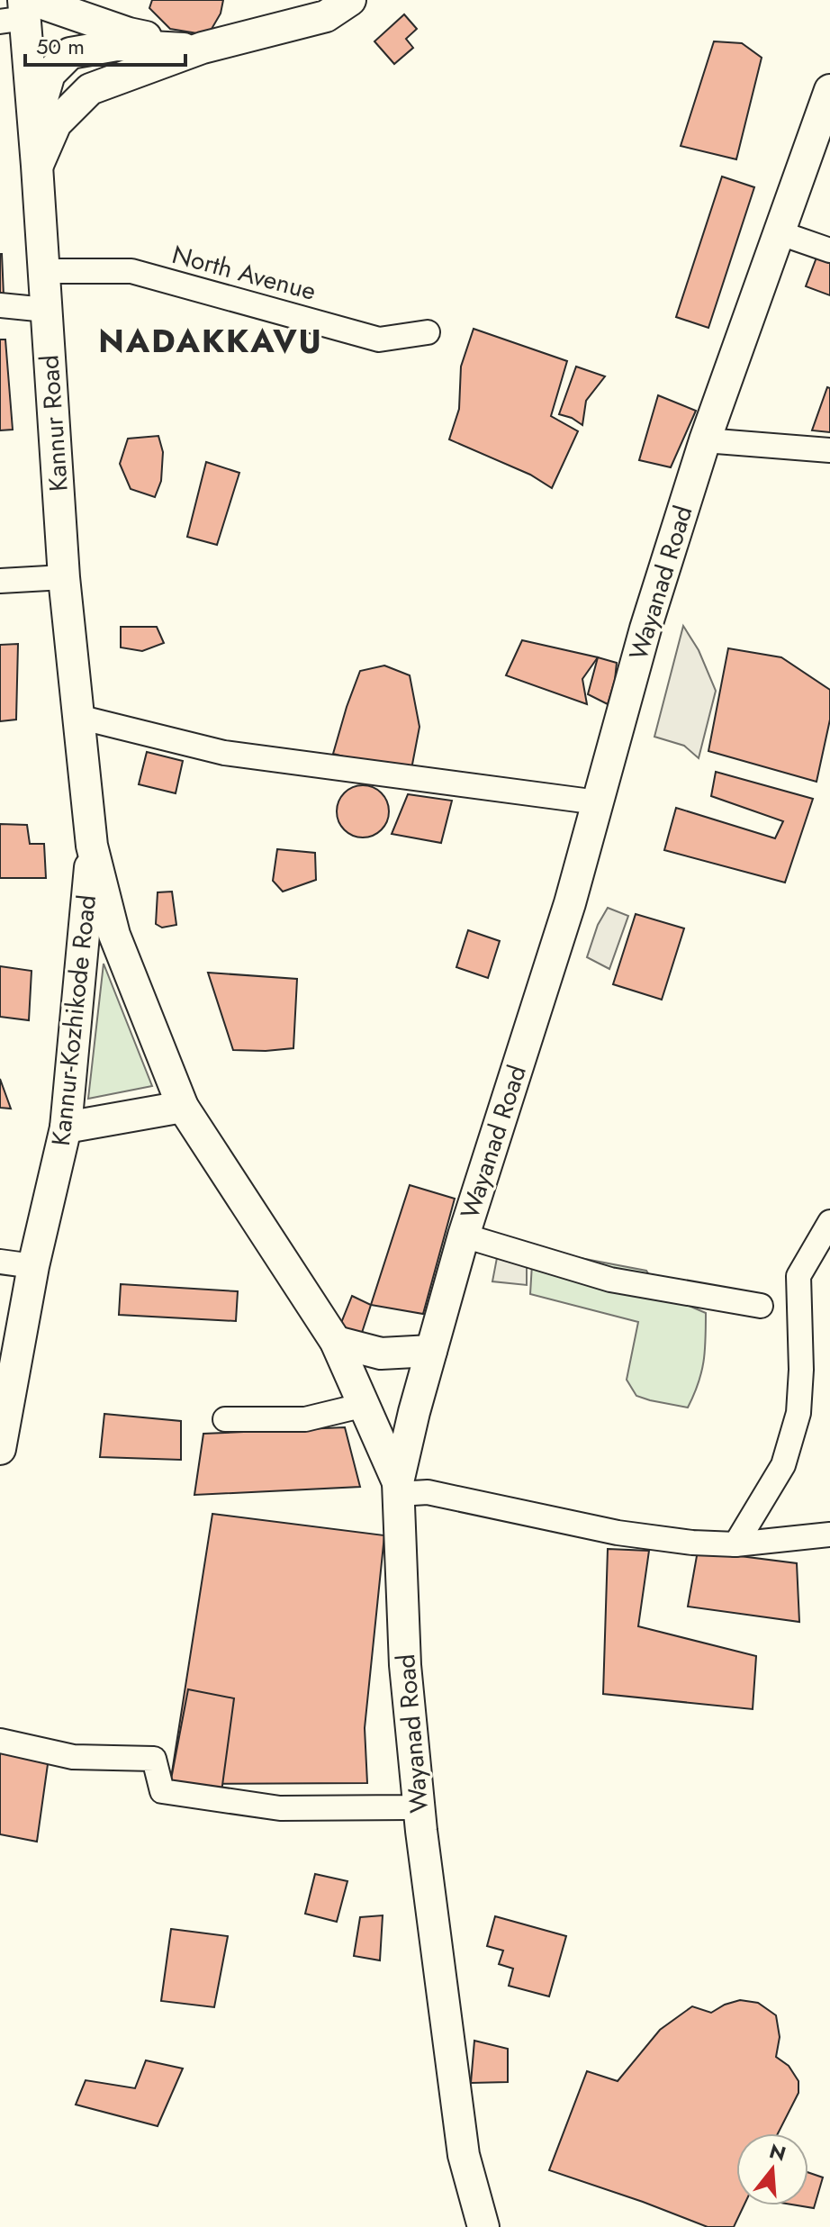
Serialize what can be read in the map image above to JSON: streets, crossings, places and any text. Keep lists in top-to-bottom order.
{
  "streets": {
    "main road": ["Kannur Road", "Wayanad Road", "Kannur-Kozhikode Road"],
    "street": ["North Avenue"]
  },
  "crossings": [
    ["North Avenue", "Kannur Road"],
    ["Kannur Road", "Kannur-Kozhikode Road"]
  ],
  "districts": ["NADAKKAVU"],
  "scale_bar": "50 m",
  "north": "top"
}
